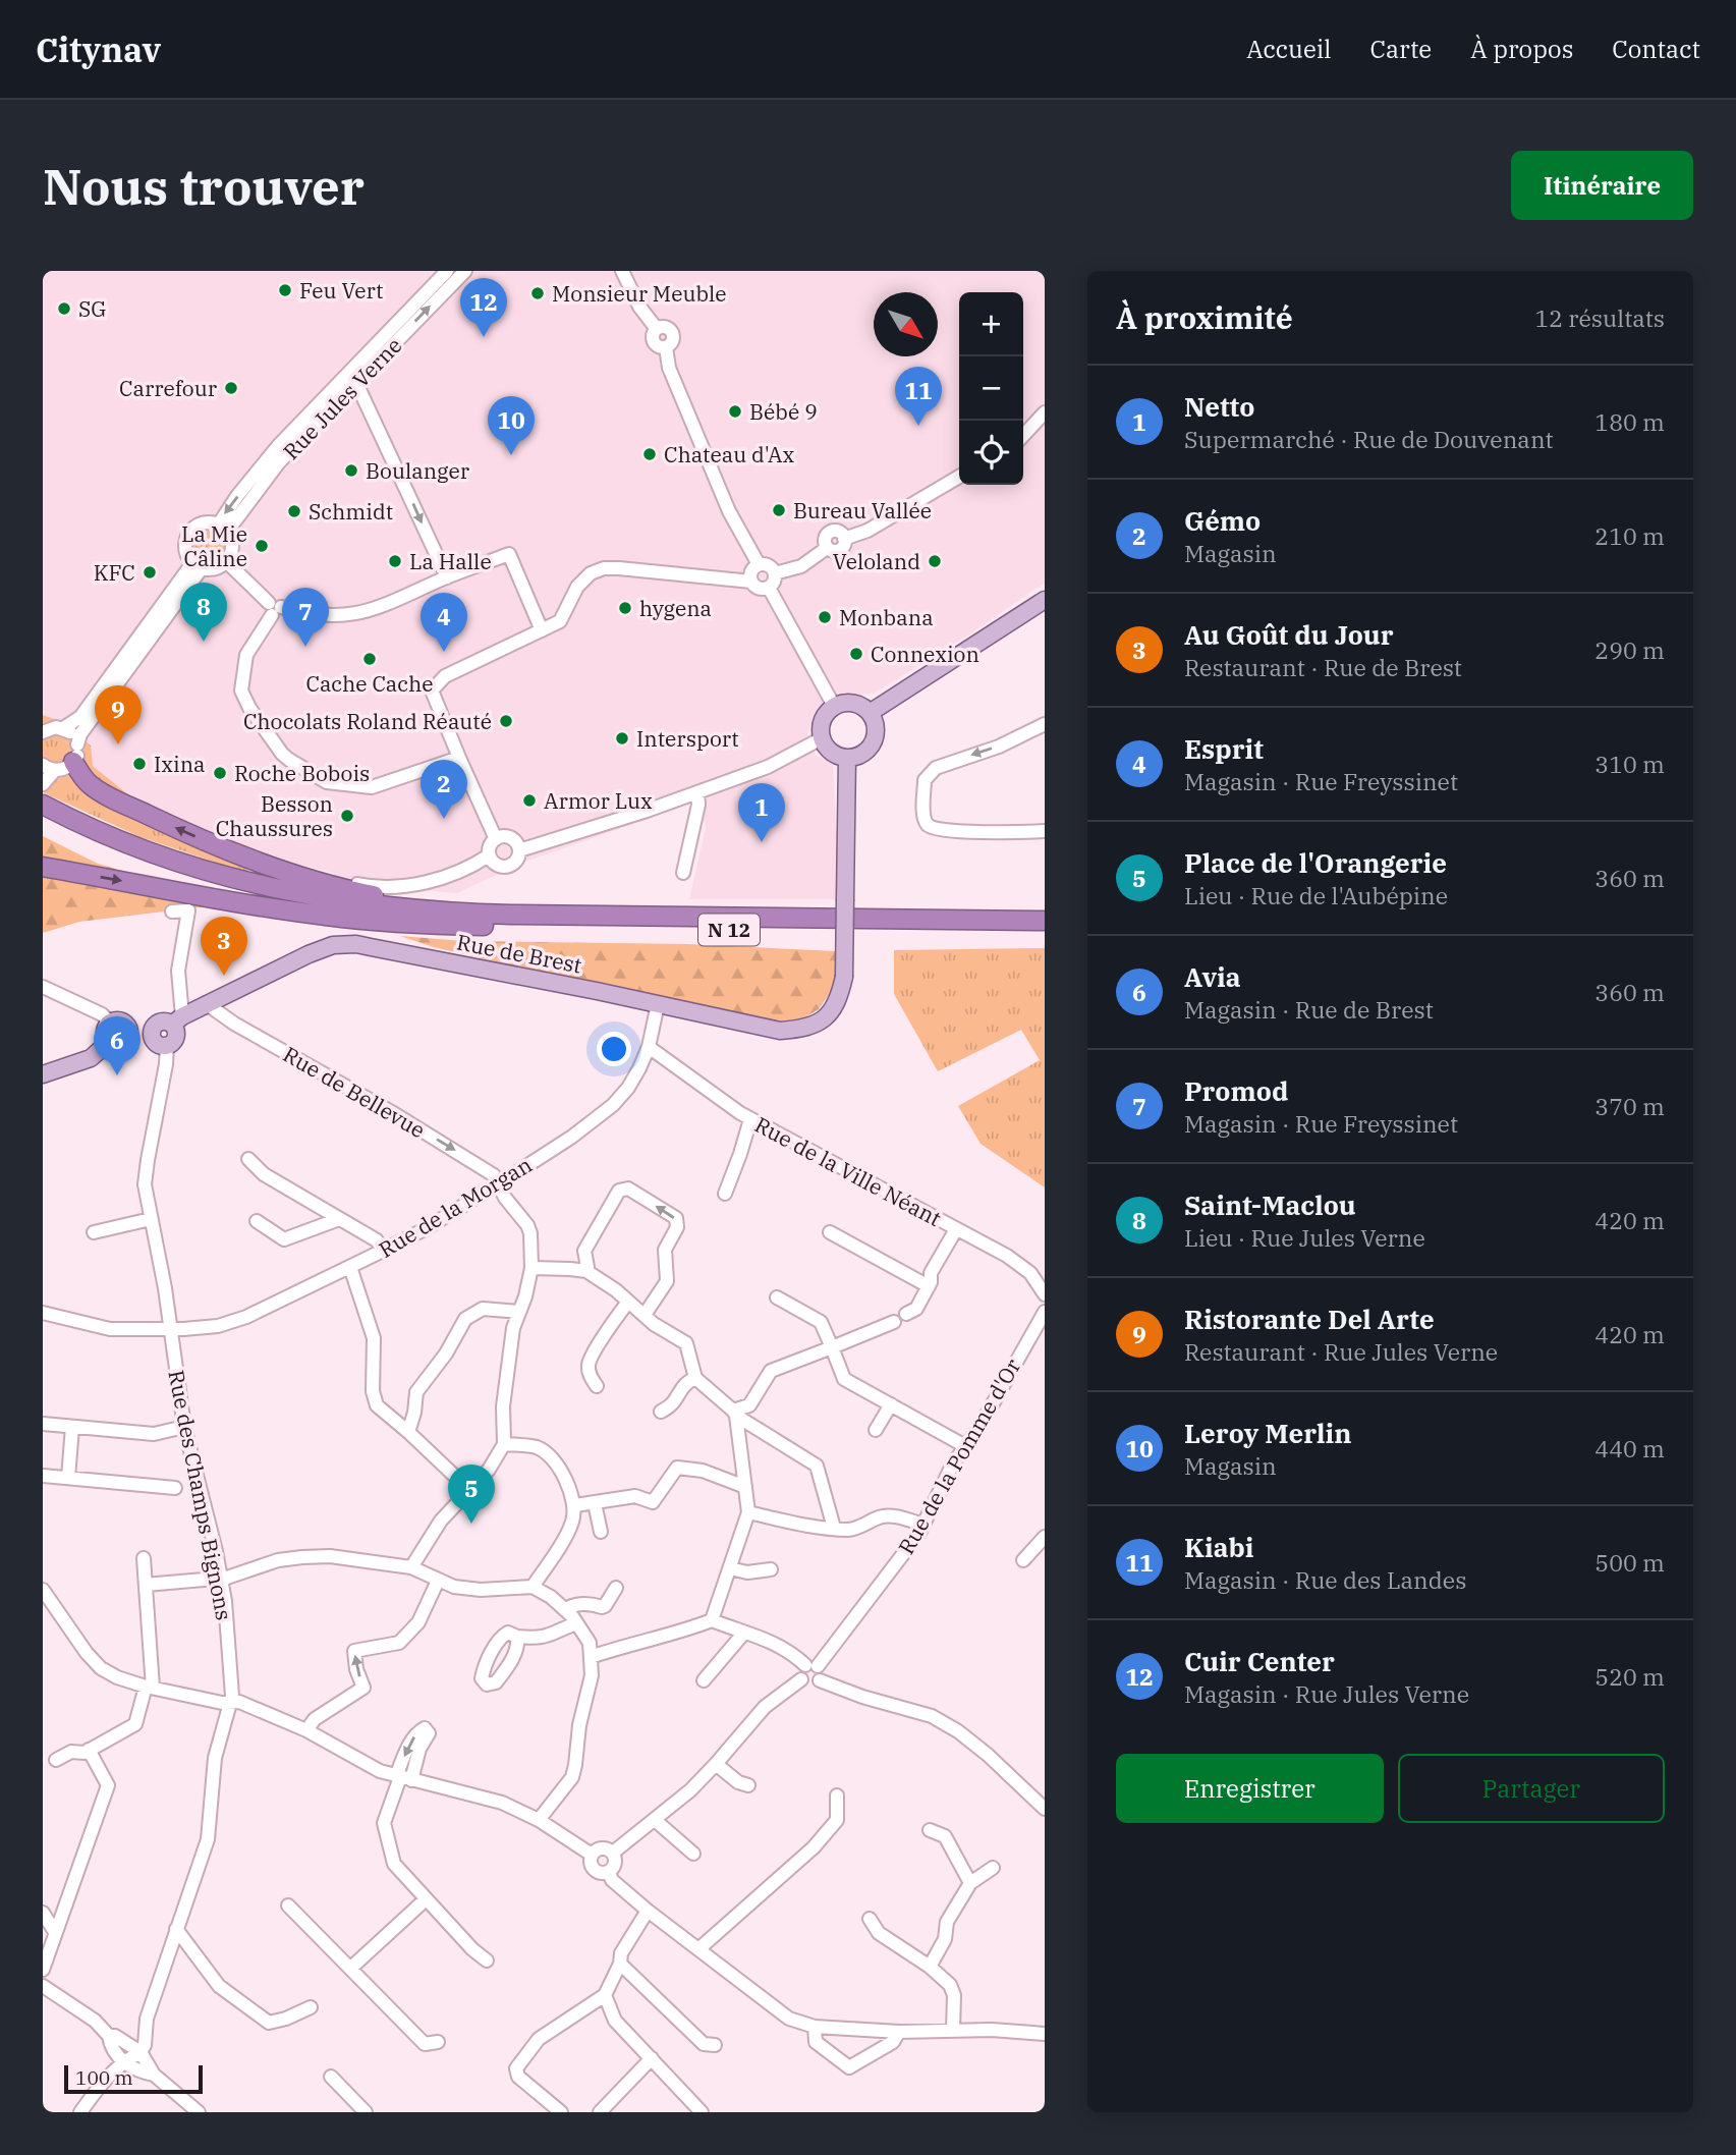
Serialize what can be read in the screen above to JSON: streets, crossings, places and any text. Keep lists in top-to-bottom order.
{
  "streets": {
    "highway": ["N 12"],
    "main road": ["Rue de Brest"],
    "street": [
      "Rue Jules Verne",
      "Rue de Bellevue",
      "Rue de la Ville Néant",
      "Rue de la Morgan",
      "Rue de la Pomme d'Or",
      "Rue des Champs Bignons"
    ]
  },
  "crossings": [
    ["Rue de Brest", "Rue de Bellevue"],
    ["Rue de Brest", "Rue de la Morgan"],
    ["Rue de Bellevue", "Rue de la Morgan"],
    ["Rue de la Ville Néant", "Rue de la Morgan"],
    ["Rue de la Morgan", "Rue des Champs Bignons"]
  ],
  "one_way": ["Rue de Bellevue"],
  "places": [
    "Feu Vert",
    "Monsieur Meuble",
    "SG",
    "Carrefour",
    "Bébé 9",
    "Chateau d'Ax",
    "Boulanger",
    "Bureau Vallée",
    "Schmidt",
    "La Mie Câline",
    "La Halle",
    "Veloland",
    "KFC",
    "hygena",
    "Monbana",
    "Connexion",
    "Cache Cache",
    "Chocolats Roland Réauté",
    "Intersport",
    "Ixina",
    "Roche Bobois",
    "Armor Lux",
    "Besson Chaussures"
  ],
  "scale_bar": "100 m",
  "north": "bottom right",
  "page": {
    "header": "Citynav",
    "nav": [
      "Accueil",
      "Carte",
      "À propos",
      "Contact"
    ],
    "buttons": [
      "Itinéraire",
      ["Enregistrer", "Partager"]
    ],
    "title": "Nous trouver",
    "heading": ["À proximité", "12 résultats"],
    "pins": [
      "12",
      "11",
      "10",
      "8",
      "7",
      "4",
      "9",
      "2",
      "1",
      "3",
      "6",
      "5"
    ],
    "map_buttons": ["+", "−"],
    "list": [
      {
        "mark": "1",
        "name": "Netto",
        "note": "Supermarché · Rue de Douvenant",
        "value": "180 m"
      },
      {
        "mark": "2",
        "name": "Gémo",
        "note": "Magasin",
        "value": "210 m"
      },
      {
        "mark": "3",
        "name": "Au Goût du Jour",
        "note": "Restaurant · Rue de Brest",
        "value": "290 m"
      },
      {
        "mark": "4",
        "name": "Esprit",
        "note": "Magasin · Rue Freyssinet",
        "value": "310 m"
      },
      {
        "mark": "5",
        "name": "Place de l'Orangerie",
        "note": "Lieu · Rue de l'Aubépine",
        "value": "360 m"
      },
      {
        "mark": "6",
        "name": "Avia",
        "note": "Magasin · Rue de Brest",
        "value": "360 m"
      },
      {
        "mark": "7",
        "name": "Promod",
        "note": "Magasin · Rue Freyssinet",
        "value": "370 m"
      },
      {
        "mark": "8",
        "name": "Saint-Maclou",
        "note": "Lieu · Rue Jules Verne",
        "value": "420 m"
      },
      {
        "mark": "9",
        "name": "Ristorante Del Arte",
        "note": "Restaurant · Rue Jules Verne",
        "value": "420 m"
      },
      {
        "mark": "10",
        "name": "Leroy Merlin",
        "note": "Magasin",
        "value": "440 m"
      },
      {
        "mark": "11",
        "name": "Kiabi",
        "note": "Magasin · Rue des Landes",
        "value": "500 m"
      },
      {
        "mark": "12",
        "name": "Cuir Center",
        "note": "Magasin · Rue Jules Verne",
        "value": "520 m"
      }
    ],
    "scale": "100 m"
  }
}
